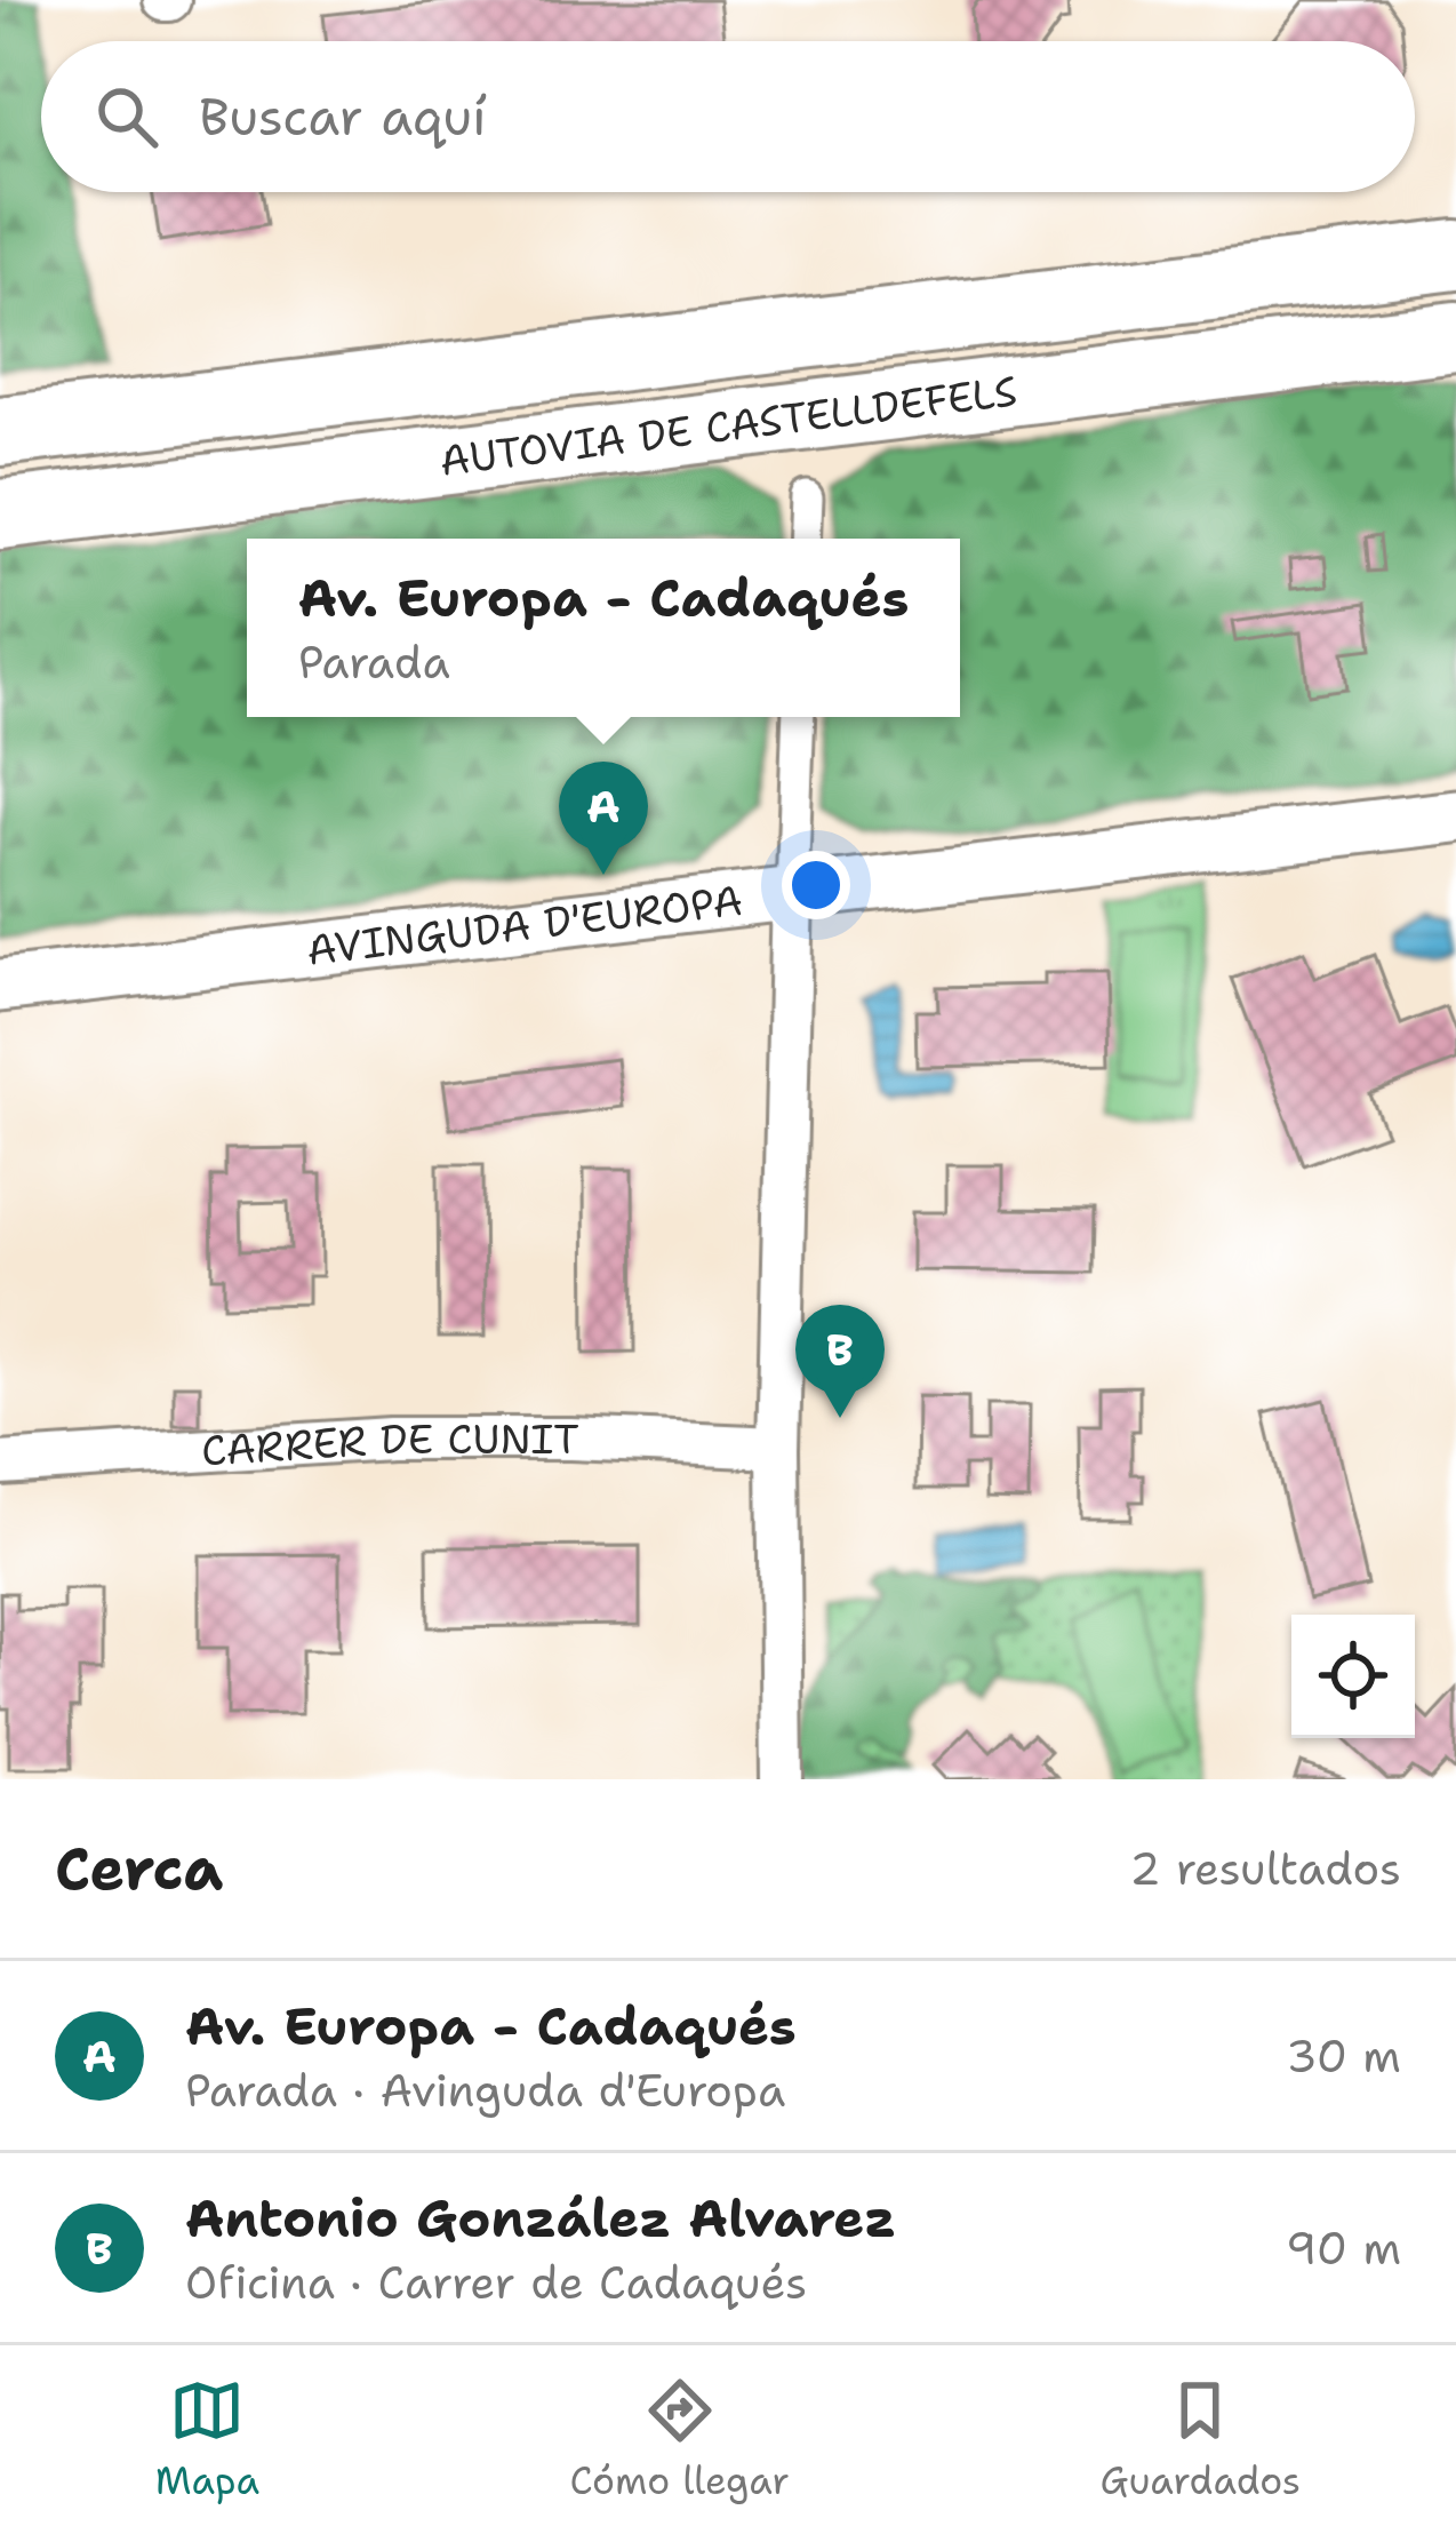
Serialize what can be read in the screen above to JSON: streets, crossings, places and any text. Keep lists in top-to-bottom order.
{
  "streets": {
    "highway": ["AUTOVIA DE CASTELLDEFELS"],
    "street": ["AVINGUDA D'EUROPA", "CARRER DE CUNIT"]
  },
  "page": {
    "search": "Buscar aquí",
    "popup": ["Av. Europa - Cadaqués", "Parada"],
    "pins": ["A", "B"],
    "heading": ["Cerca", "2 resultados"],
    "list": [
      {
        "mark": "A",
        "name": "Av. Europa - Cadaqués",
        "note": "Parada · Avinguda d'Europa",
        "value": "30 m"
      },
      {
        "mark": "B",
        "name": "Antonio González Alvarez",
        "note": "Oficina · Carrer de Cadaqués",
        "value": "90 m"
      }
    ],
    "nav": ["Mapa", "Cómo llegar", "Guardados"]
  }
}
